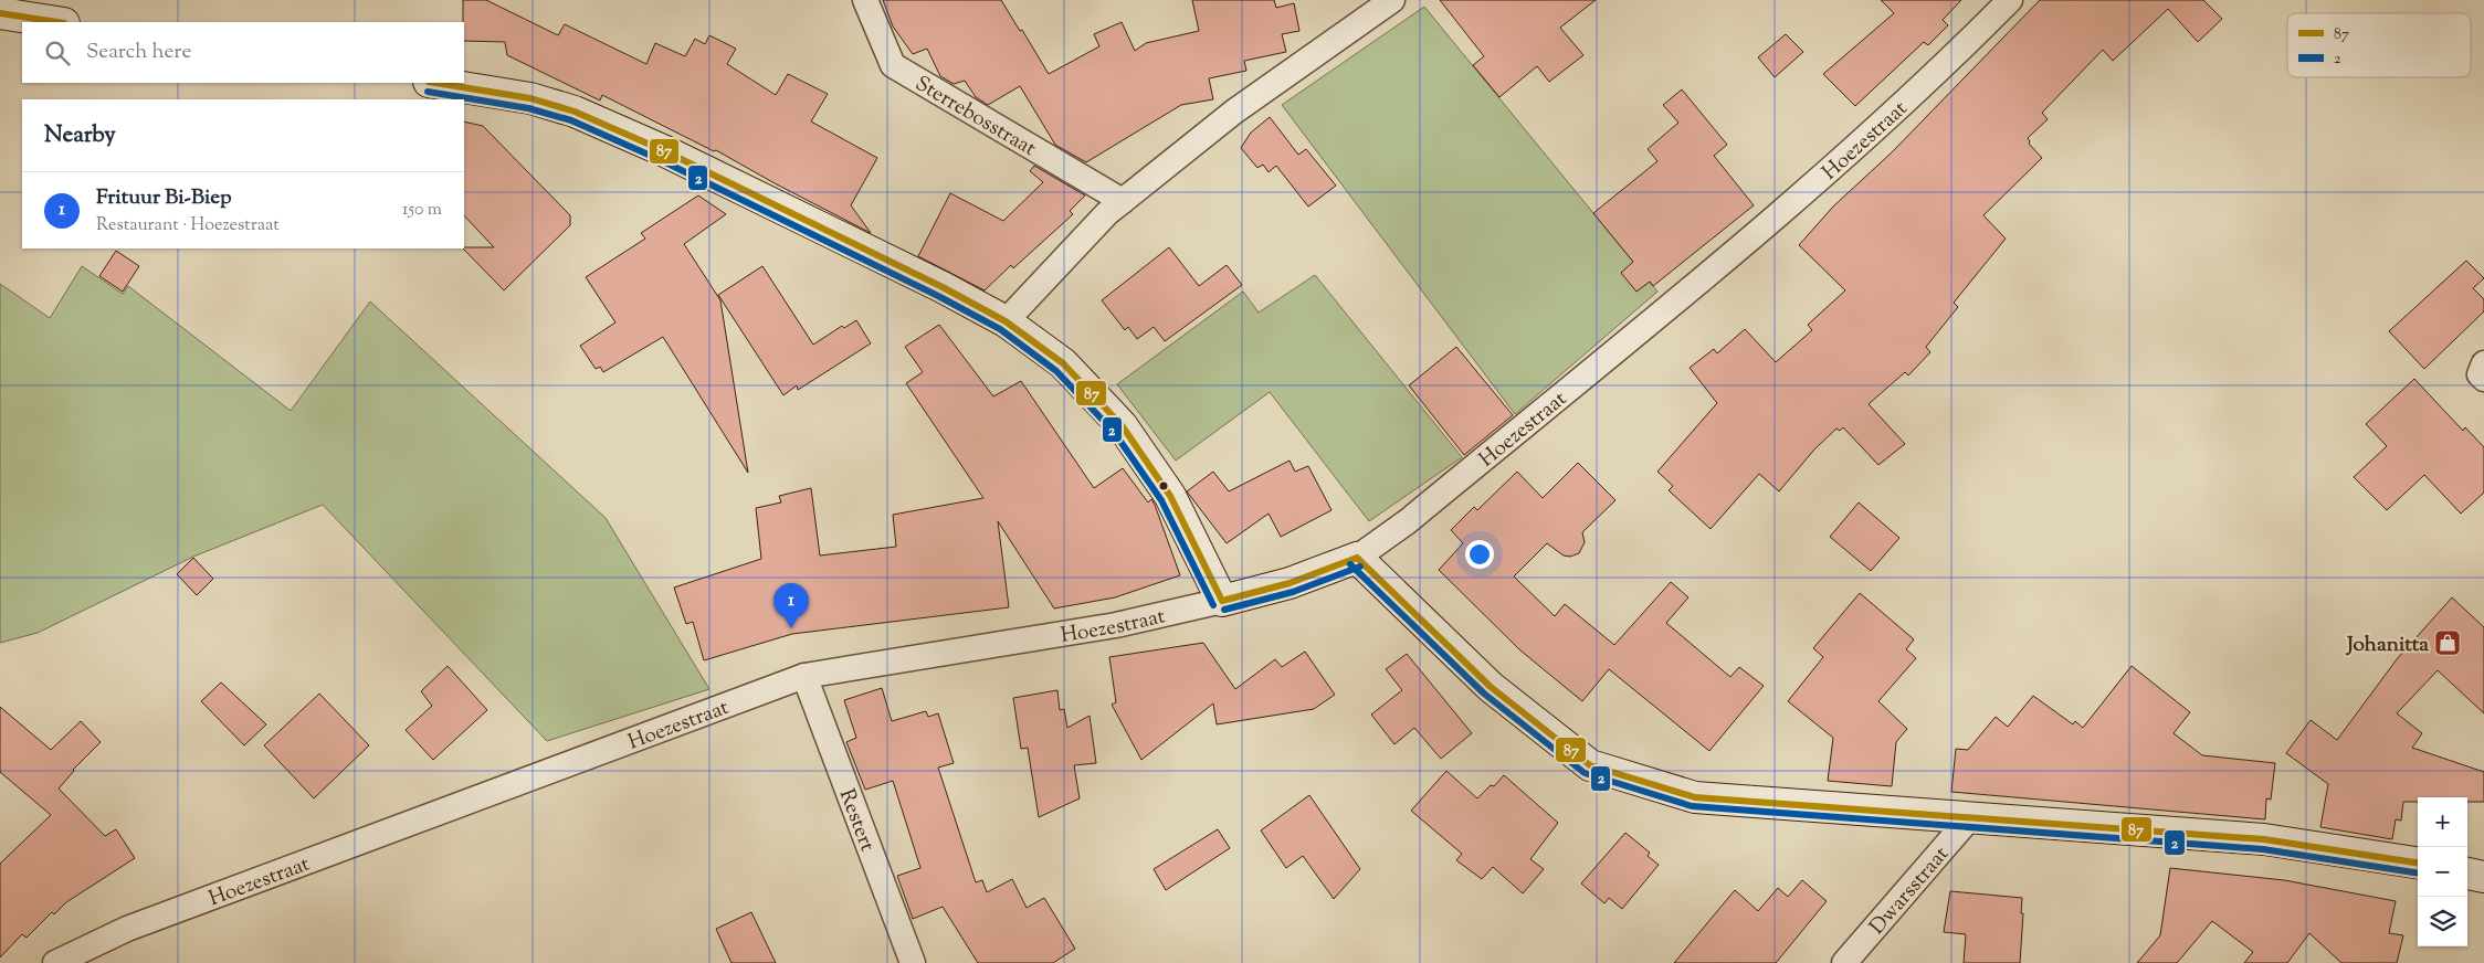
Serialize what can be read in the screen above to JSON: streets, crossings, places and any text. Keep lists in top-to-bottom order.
{
  "streets": {
    "street": [
      "Sterrebosstraat",
      "Hoezestraat",
      "Restert",
      "Dwarsstraat"
    ]
  },
  "crossings": [
    ["Hoezestraat", "Restert"]
  ],
  "places": {
    "shop": ["Johanitta"]
  },
  "lines": ["transit line 87", "transit line 2"],
  "legend": ["87", "2"],
  "page": {
    "search": "Search here",
    "heading": "Nearby",
    "list": [
      {
        "mark": "1",
        "name": "Frituur Bi-Biep",
        "note": "Restaurant · Hoezestraat",
        "value": "150 m"
      }
    ],
    "pins": "1",
    "map_buttons": ["+", "−"]
  }
}
